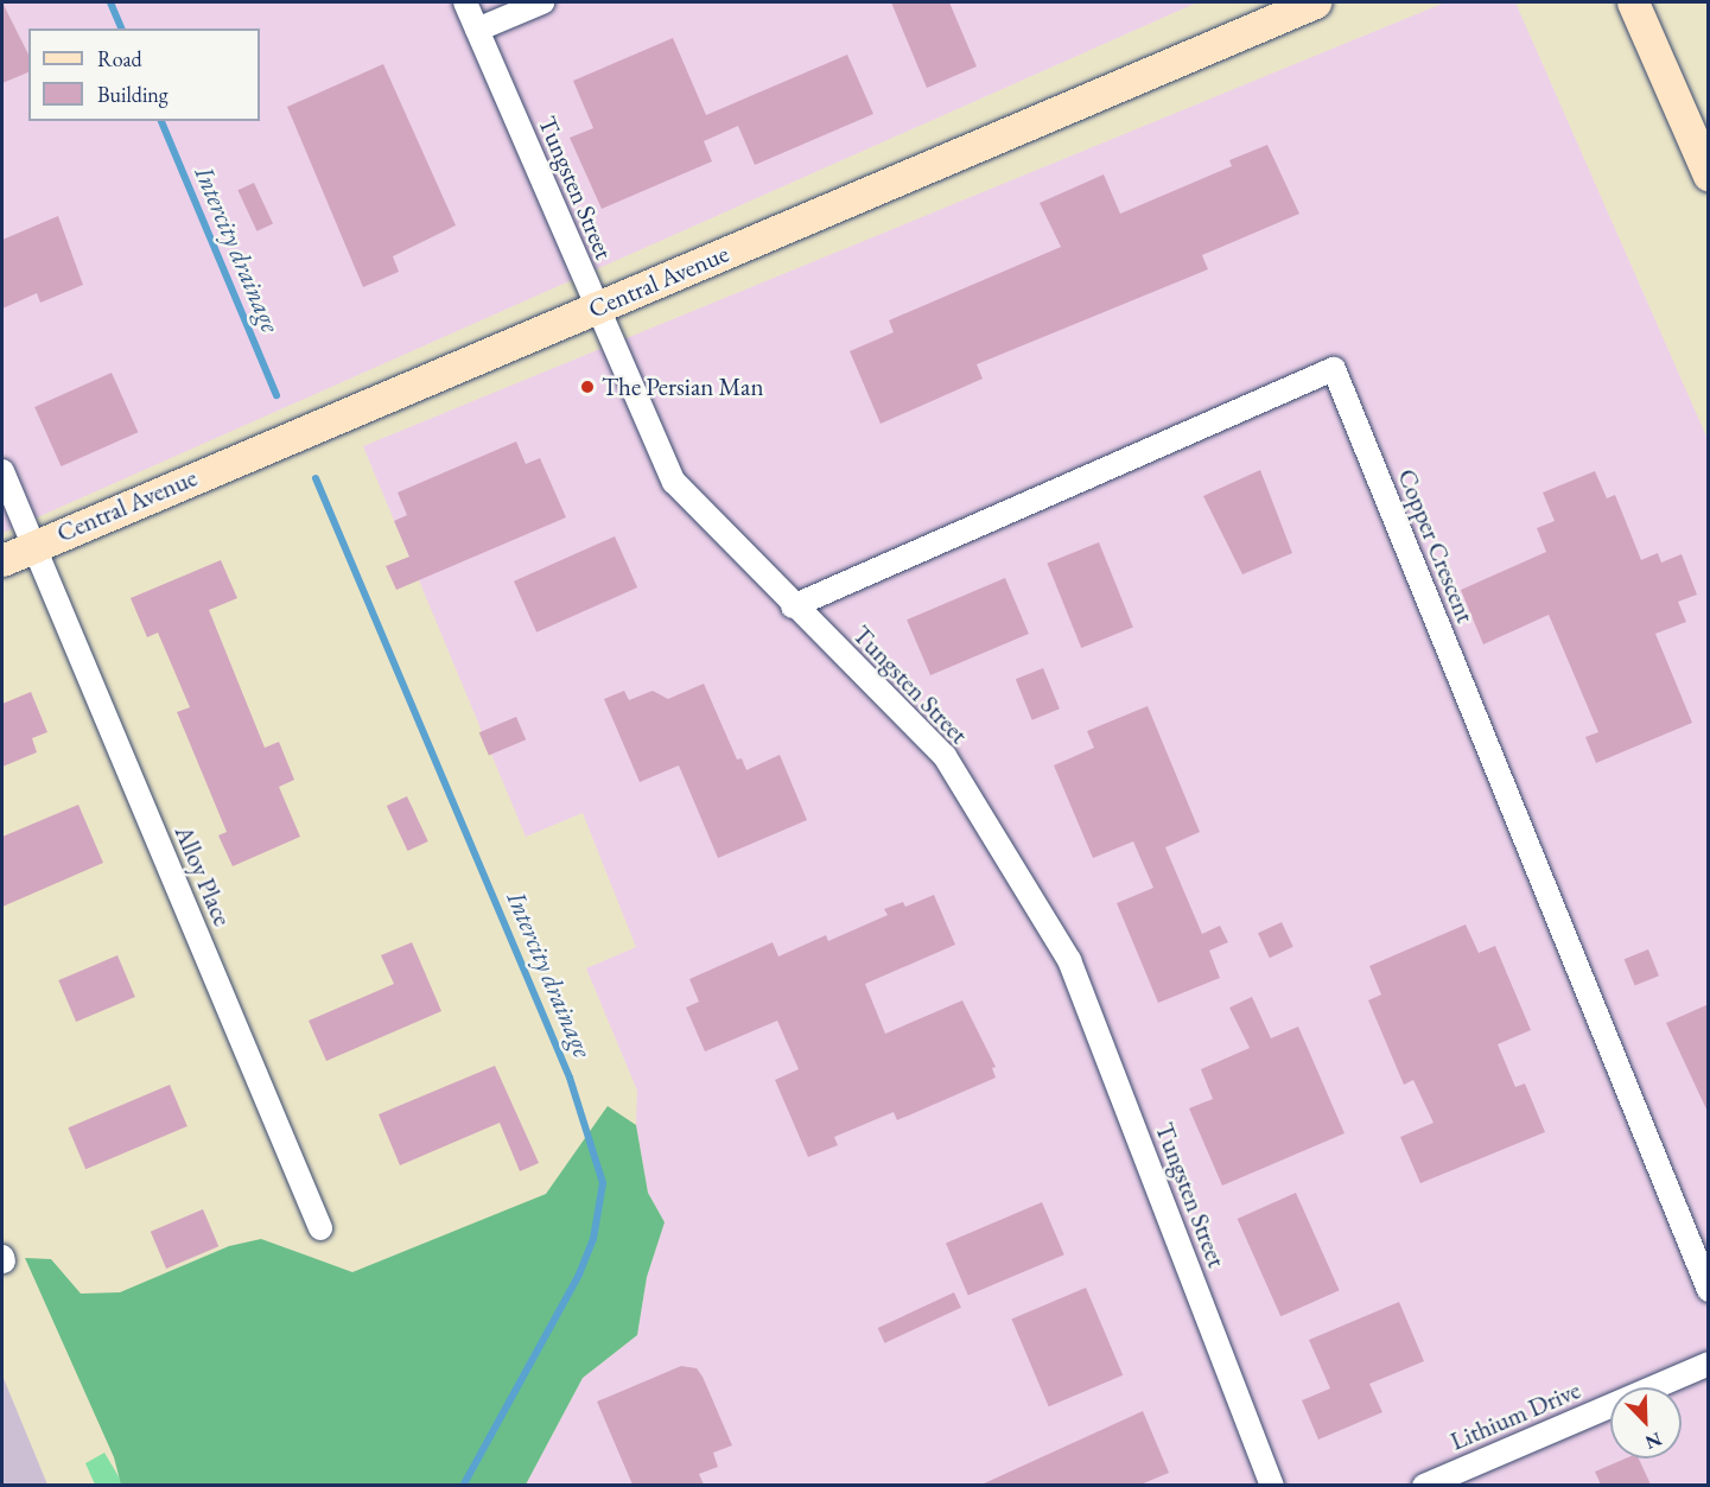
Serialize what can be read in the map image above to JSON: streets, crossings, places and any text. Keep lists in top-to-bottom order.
{
  "streets": {
    "main road": ["Central Avenue"],
    "street": [
      "Tungsten Street",
      "Copper Crescent",
      "Alloy Place",
      "Lithium Drive"
    ]
  },
  "crossings": [
    ["Tungsten Street", "Central Avenue"],
    ["Tungsten Street", "Copper Crescent"],
    ["Central Avenue", "Alloy Place"]
  ],
  "water": ["Intercity drainage"],
  "places": ["The Persian Man"],
  "legend": ["Road", "Building"],
  "north": "bottom right"
}
